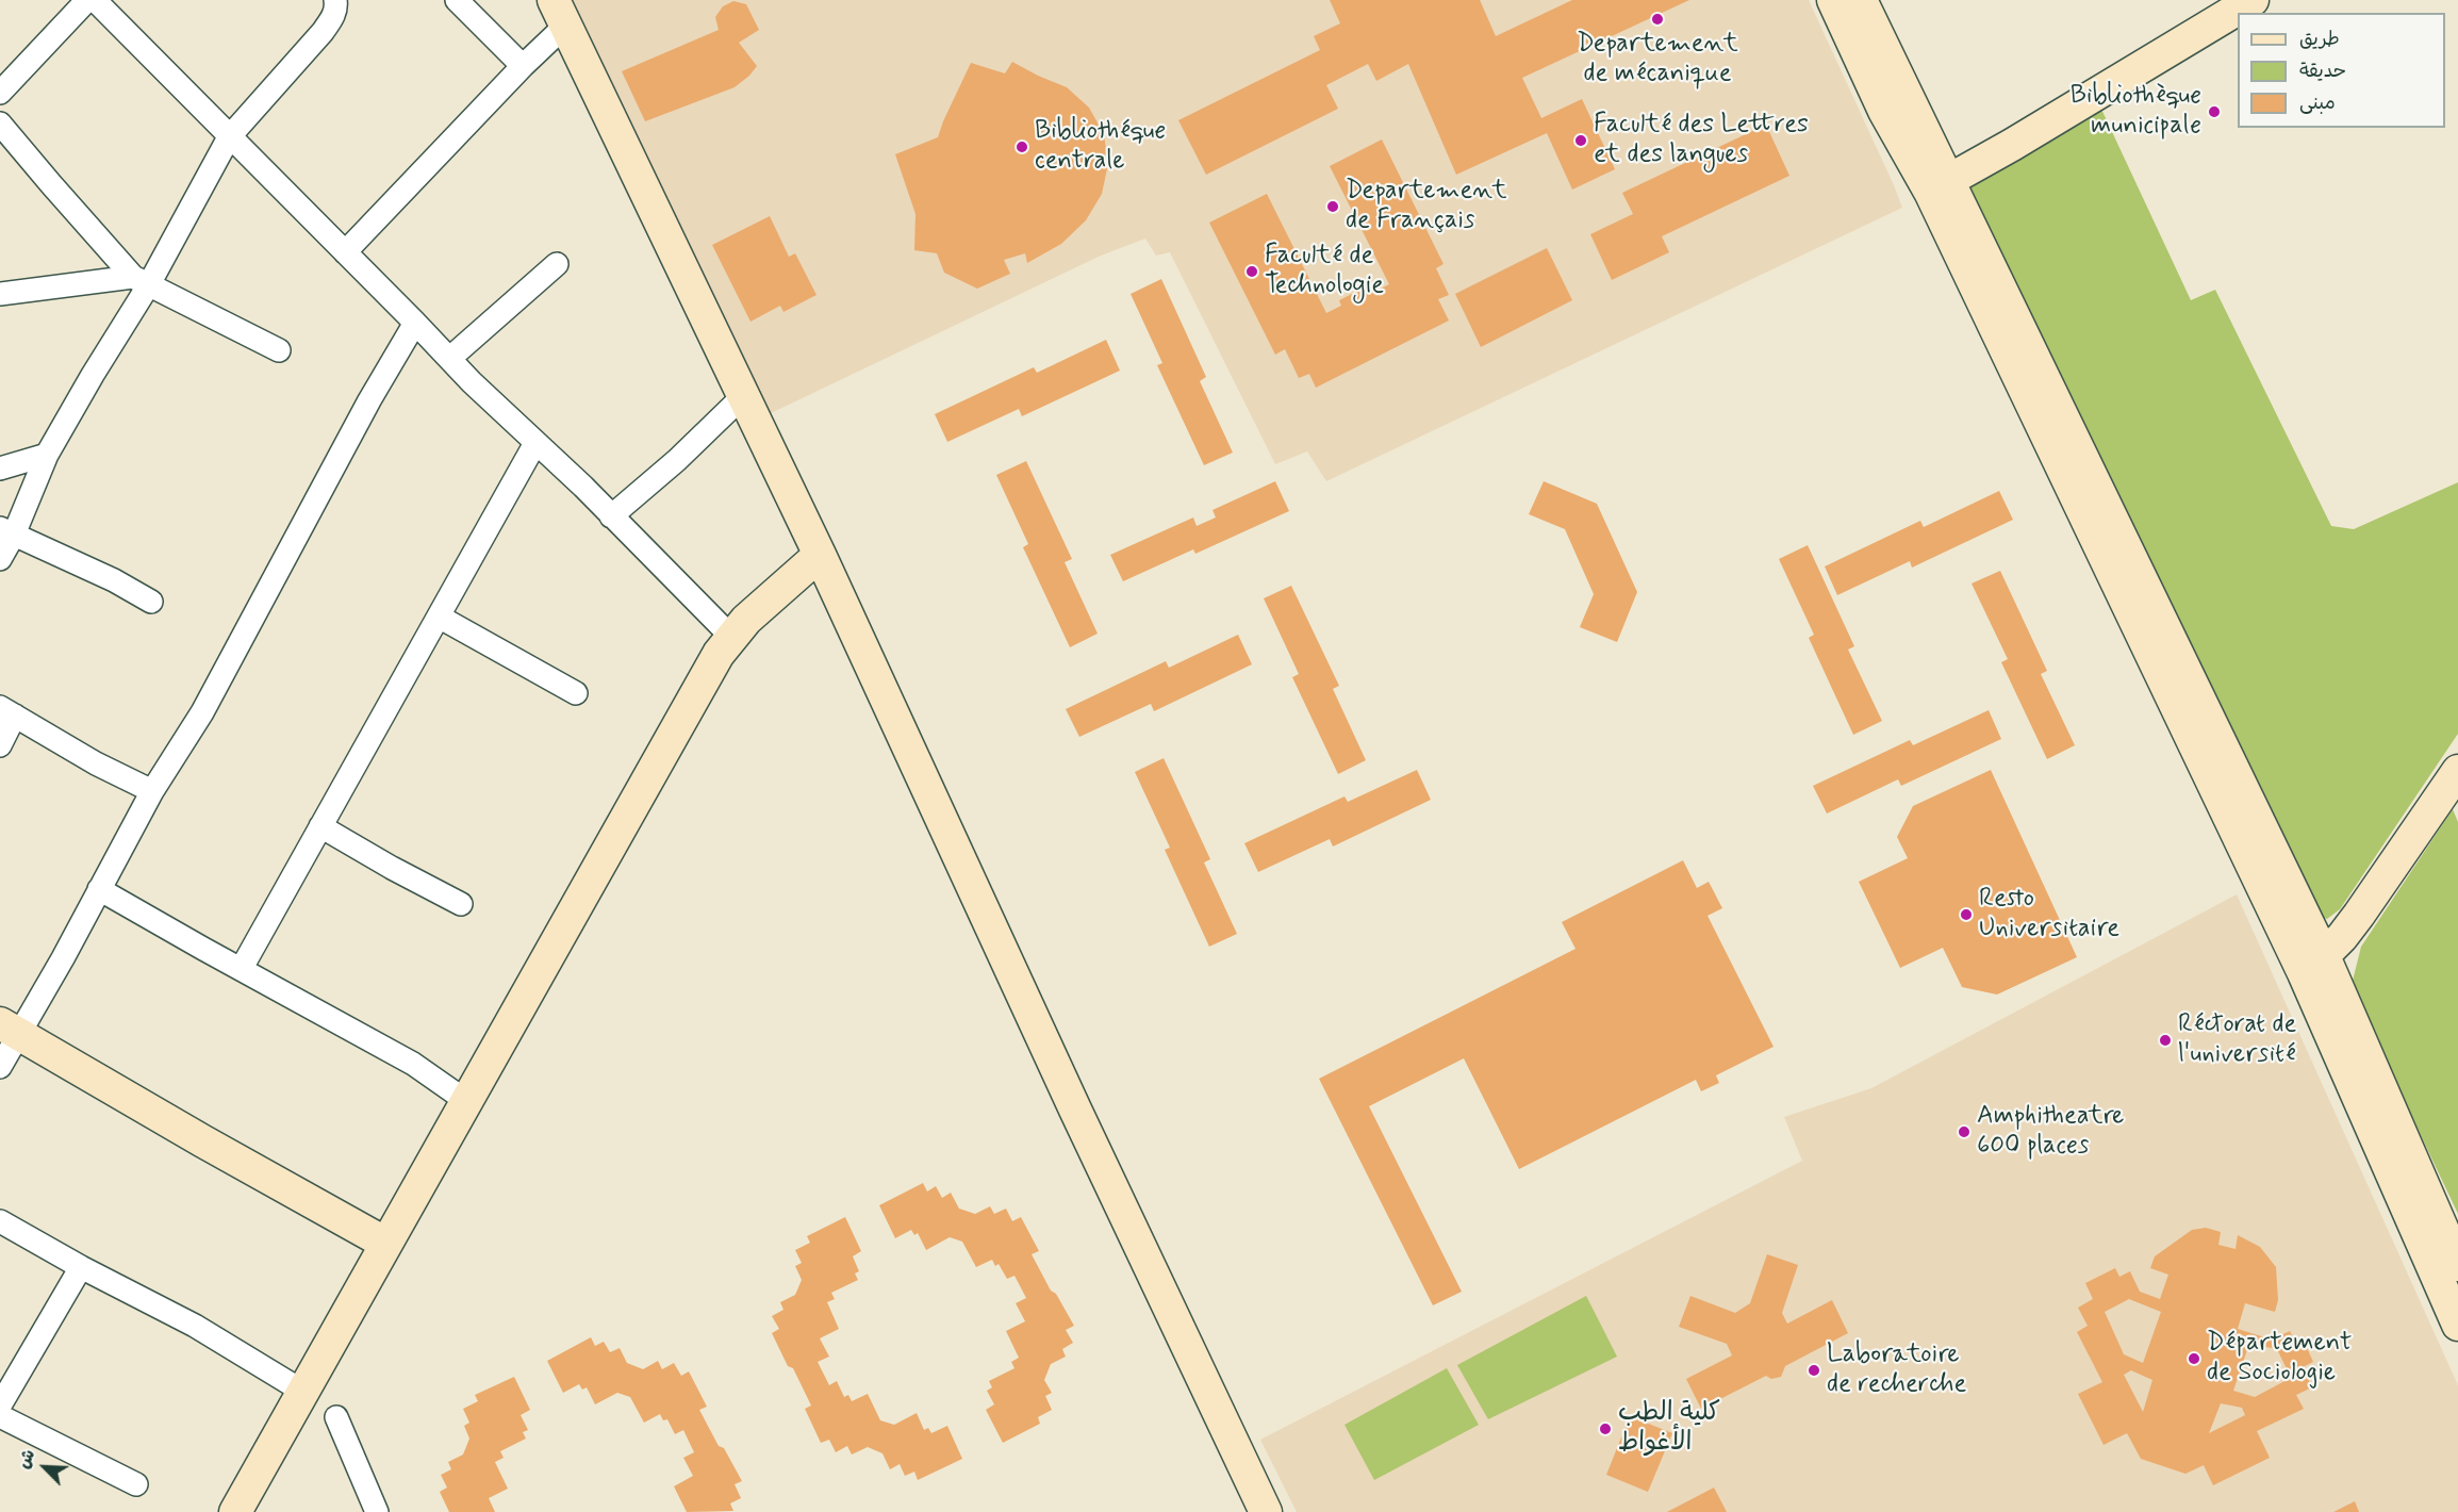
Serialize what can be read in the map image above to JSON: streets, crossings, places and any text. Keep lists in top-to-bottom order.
{
  "places": [
    "Departement de mécanique",
    "Bibliothèque municipale",
    "Faculté des Lettres et des langues",
    "Bibliothéque centrale",
    "Departement de Français",
    "Faculté de Technologie",
    "Resto Universitaire",
    "Réctorat de l'université",
    "Amphitheatre 600 places",
    "Département de Sociologie",
    "Laboratoire de recherche",
    "كلية الطب الأغواط"
  ],
  "legend": ["طريق", "حديقة", "مبنى"],
  "north": "top left"
}
